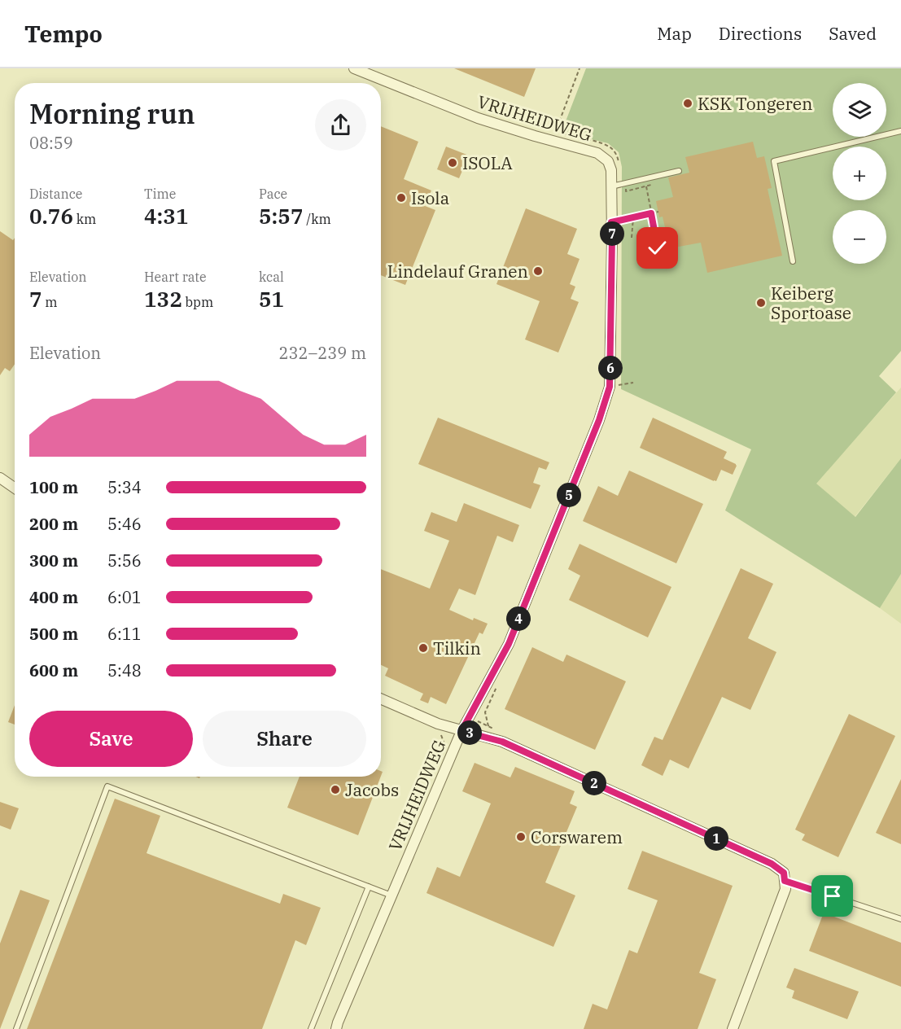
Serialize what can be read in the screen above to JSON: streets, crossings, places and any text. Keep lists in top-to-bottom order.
{
  "streets": {
    "street": ["VRIJHEIDWEG"]
  },
  "places": [
    "KSK Tongeren",
    "ISOLA",
    "Isola",
    "Lindelauf Granen",
    "Keiberg Sportoase",
    "Tilkin",
    "Jacobs",
    "Corswarem"
  ],
  "page": {
    "header": "Tempo",
    "nav": ["Map", "Directions", "Saved"],
    "map_buttons": ["+", "−"],
    "heading": ["Morning run", "08:59"],
    "stats": [
      ["Distance", "0.76 km"],
      ["Time", "4:31"],
      ["Pace", "5:57 /km"],
      ["Elevation", "7 m"],
      ["Heart rate", "132 bpm"],
      ["kcal", "51"]
    ],
    "pins": [
      "7",
      "6",
      "5",
      "4",
      "3",
      "2",
      "1"
    ],
    "chart": ["Elevation", "232–239 m"],
    "list": [
      {
        "name": "100 m",
        "note": "5:34"
      },
      {
        "name": "200 m",
        "note": "5:46"
      },
      {
        "name": "300 m",
        "note": "5:56"
      },
      {
        "name": "400 m",
        "note": "6:01"
      },
      {
        "name": "500 m",
        "note": "6:11"
      },
      {
        "name": "600 m",
        "note": "5:48"
      }
    ],
    "buttons": ["Save", "Share"]
  }
}
